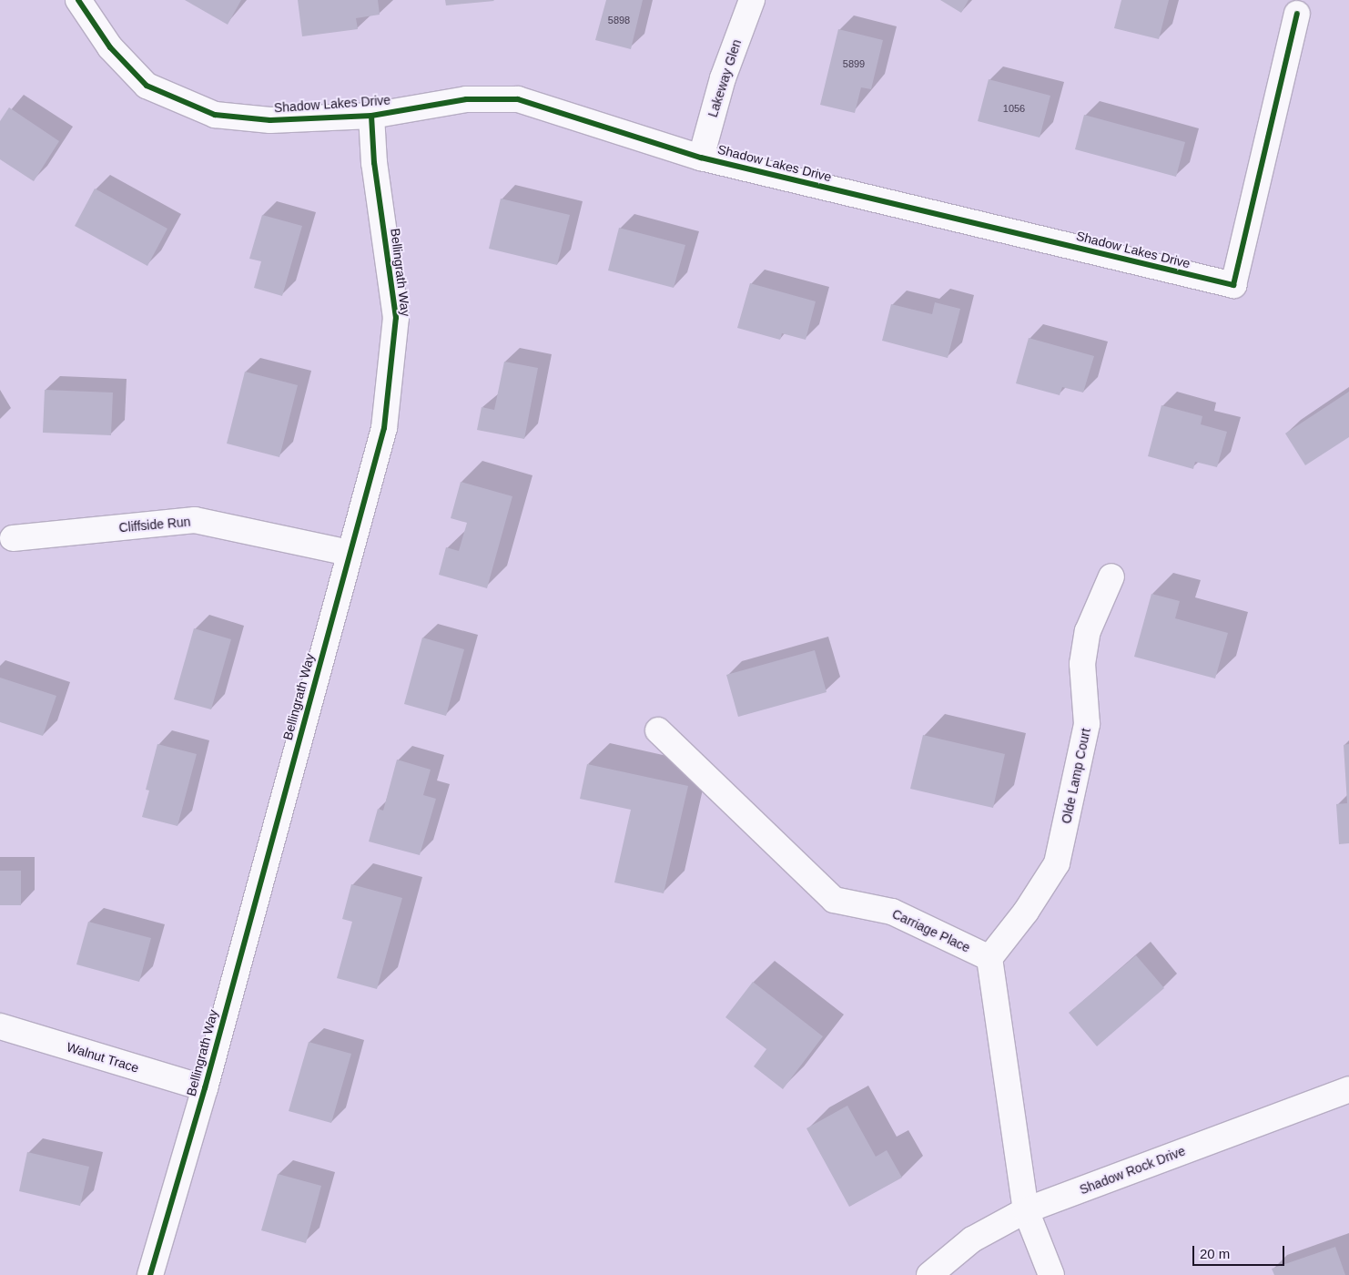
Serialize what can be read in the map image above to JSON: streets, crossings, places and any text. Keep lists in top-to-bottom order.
{
  "streets": {
    "street": [
      "Lakeway Glen",
      "Shadow Lakes Drive",
      "Bellingrath Way",
      "Cliffside Run",
      "Olde Lamp Court",
      "Carriage Place",
      "Walnut Trace",
      "Shadow Rock Drive"
    ]
  },
  "crossings": [
    ["Lakeway Glen", "Shadow Lakes Drive"],
    ["Shadow Lakes Drive", "Bellingrath Way"],
    ["Bellingrath Way", "Cliffside Run"],
    ["Bellingrath Way", "Walnut Trace"],
    ["Olde Lamp Court", "Carriage Place"]
  ],
  "house_numbers": ["5898", "5899", "1056"],
  "scale_bar": "20 m"
}
